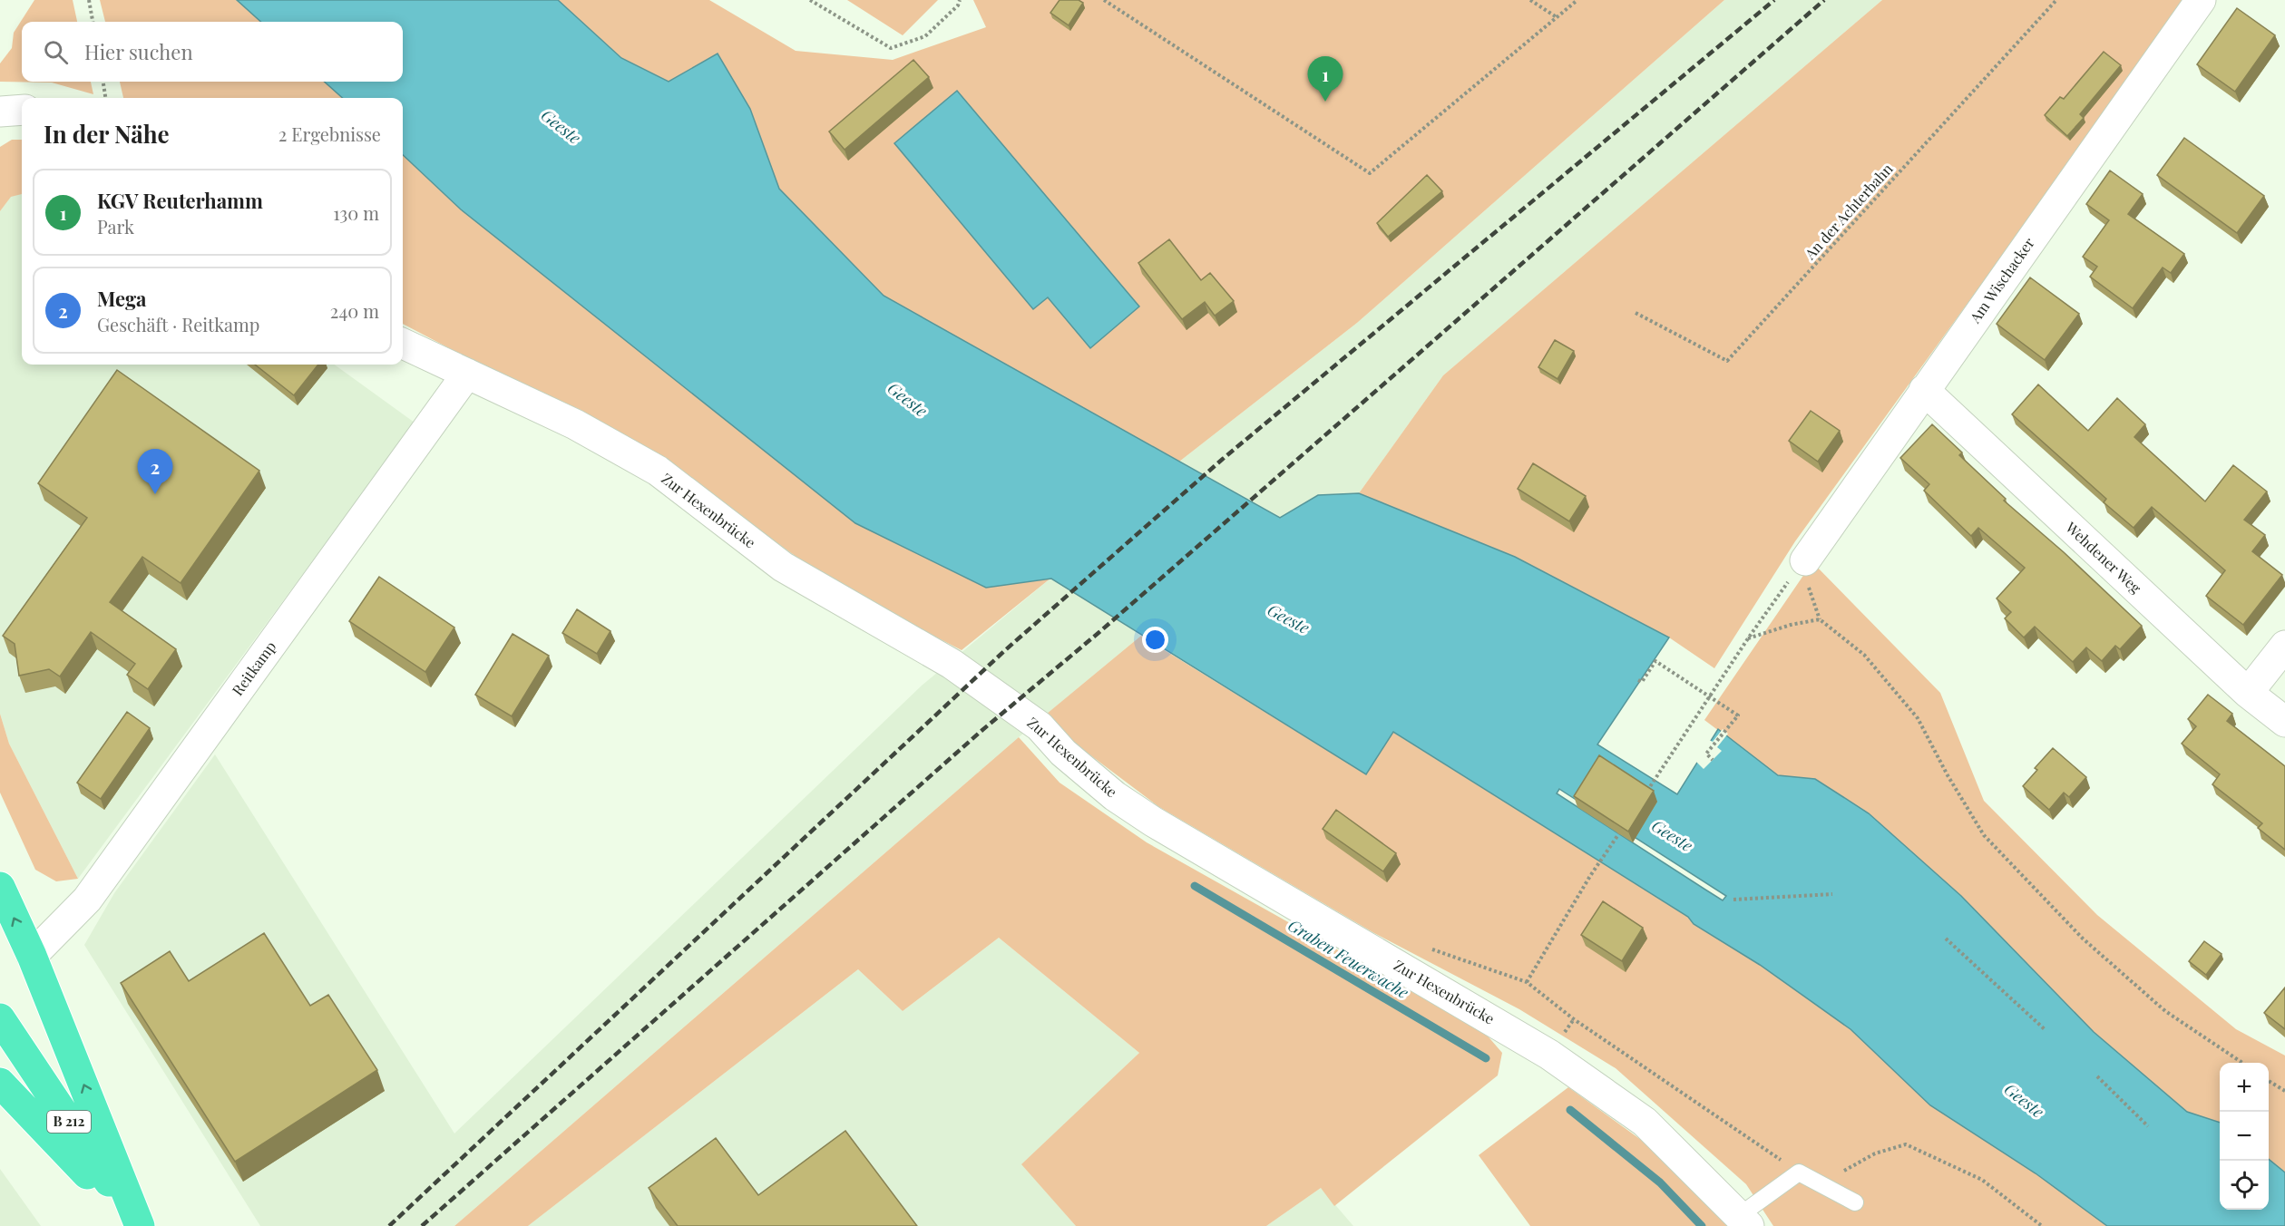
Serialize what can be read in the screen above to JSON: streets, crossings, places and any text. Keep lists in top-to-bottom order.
{
  "streets": {
    "highway": ["B 212"],
    "street": [
      "Am Wischacker",
      "Zur Hexenbrücke",
      "Wehdener Weg",
      "Reitkamp"
    ],
    "path": ["An der Achterbahn"]
  },
  "crossings": [
    ["Am Wischacker", "Wehdener Weg"],
    ["Zur Hexenbrücke", "Reitkamp"]
  ],
  "water": ["Geeste", "Graben Feuerwache"],
  "page": {
    "search": "Hier suchen",
    "pins": ["1", "2"],
    "heading": ["In der Nähe", "2 Ergebnisse"],
    "list": [
      {
        "mark": "1",
        "name": "KGV Reuterhamm",
        "note": "Park",
        "value": "130 m"
      },
      {
        "mark": "2",
        "name": "Mega",
        "note": "Geschäft · Reitkamp",
        "value": "240 m"
      }
    ],
    "map_buttons": ["+", "−"]
  }
}
